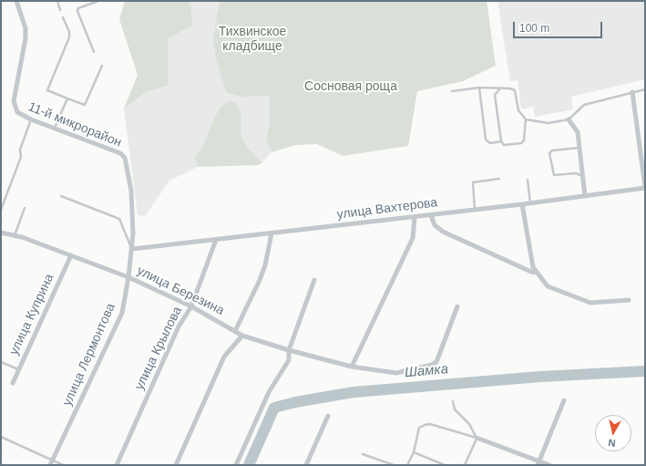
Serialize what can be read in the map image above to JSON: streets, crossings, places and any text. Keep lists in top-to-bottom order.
{
  "streets": {
    "street": [
      "11-й микрорайон",
      "улица Вахтерова",
      "улица Березина",
      "улица Куприна",
      "улица Крылова",
      "улица Лермонтова"
    ]
  },
  "crossings": [
    ["11-й микрорайон", "улица Вахтерова"],
    ["11-й микрорайон", "улица Лермонтова"],
    ["улица Вахтерова", "улица Крылова"],
    ["улица Вахтерова", "улица Лермонтова"],
    ["улица Березина", "улица Куприна"],
    ["улица Березина", "улица Крылова"],
    ["улица Березина", "улица Лермонтова"]
  ],
  "water": ["Шамка"],
  "parks": ["Тихвинское кладбище", "Сосновая роща"],
  "scale_bar": "100 m",
  "north": "bottom"
}
